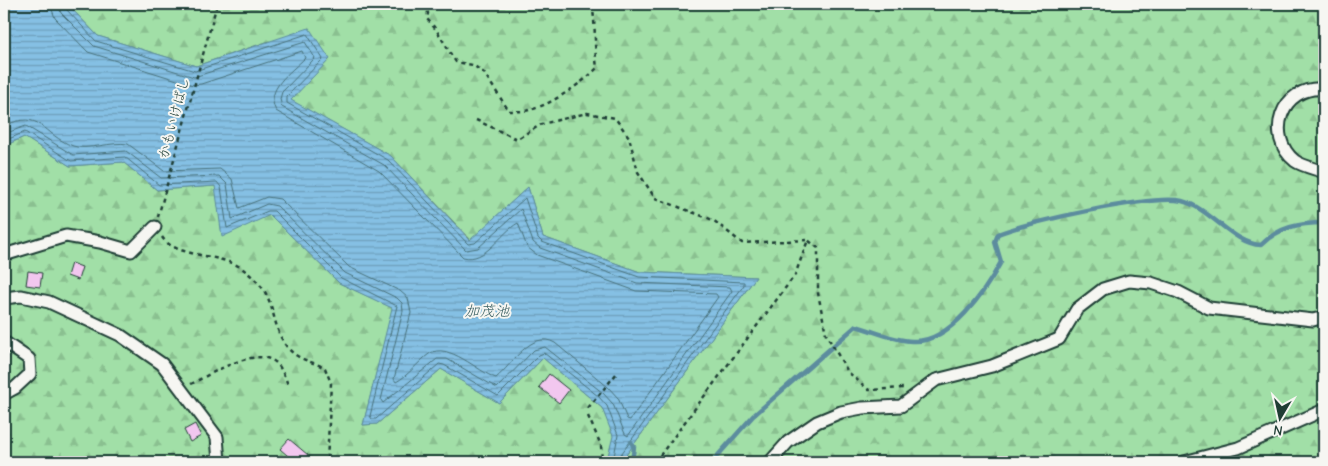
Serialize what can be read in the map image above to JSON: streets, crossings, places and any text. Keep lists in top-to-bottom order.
{
  "streets": {
    "path": ["かもいけばし"]
  },
  "water": ["加茂池"],
  "north": "bottom"
}
